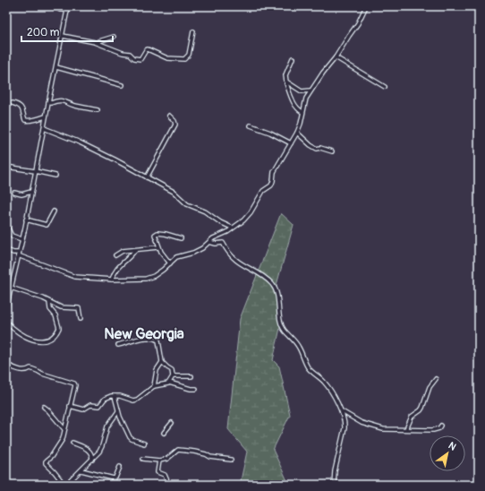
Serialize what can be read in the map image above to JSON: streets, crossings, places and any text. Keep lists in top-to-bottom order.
{
  "districts": ["New Georgia"],
  "scale_bar": "200 m",
  "north": "top right"
}
